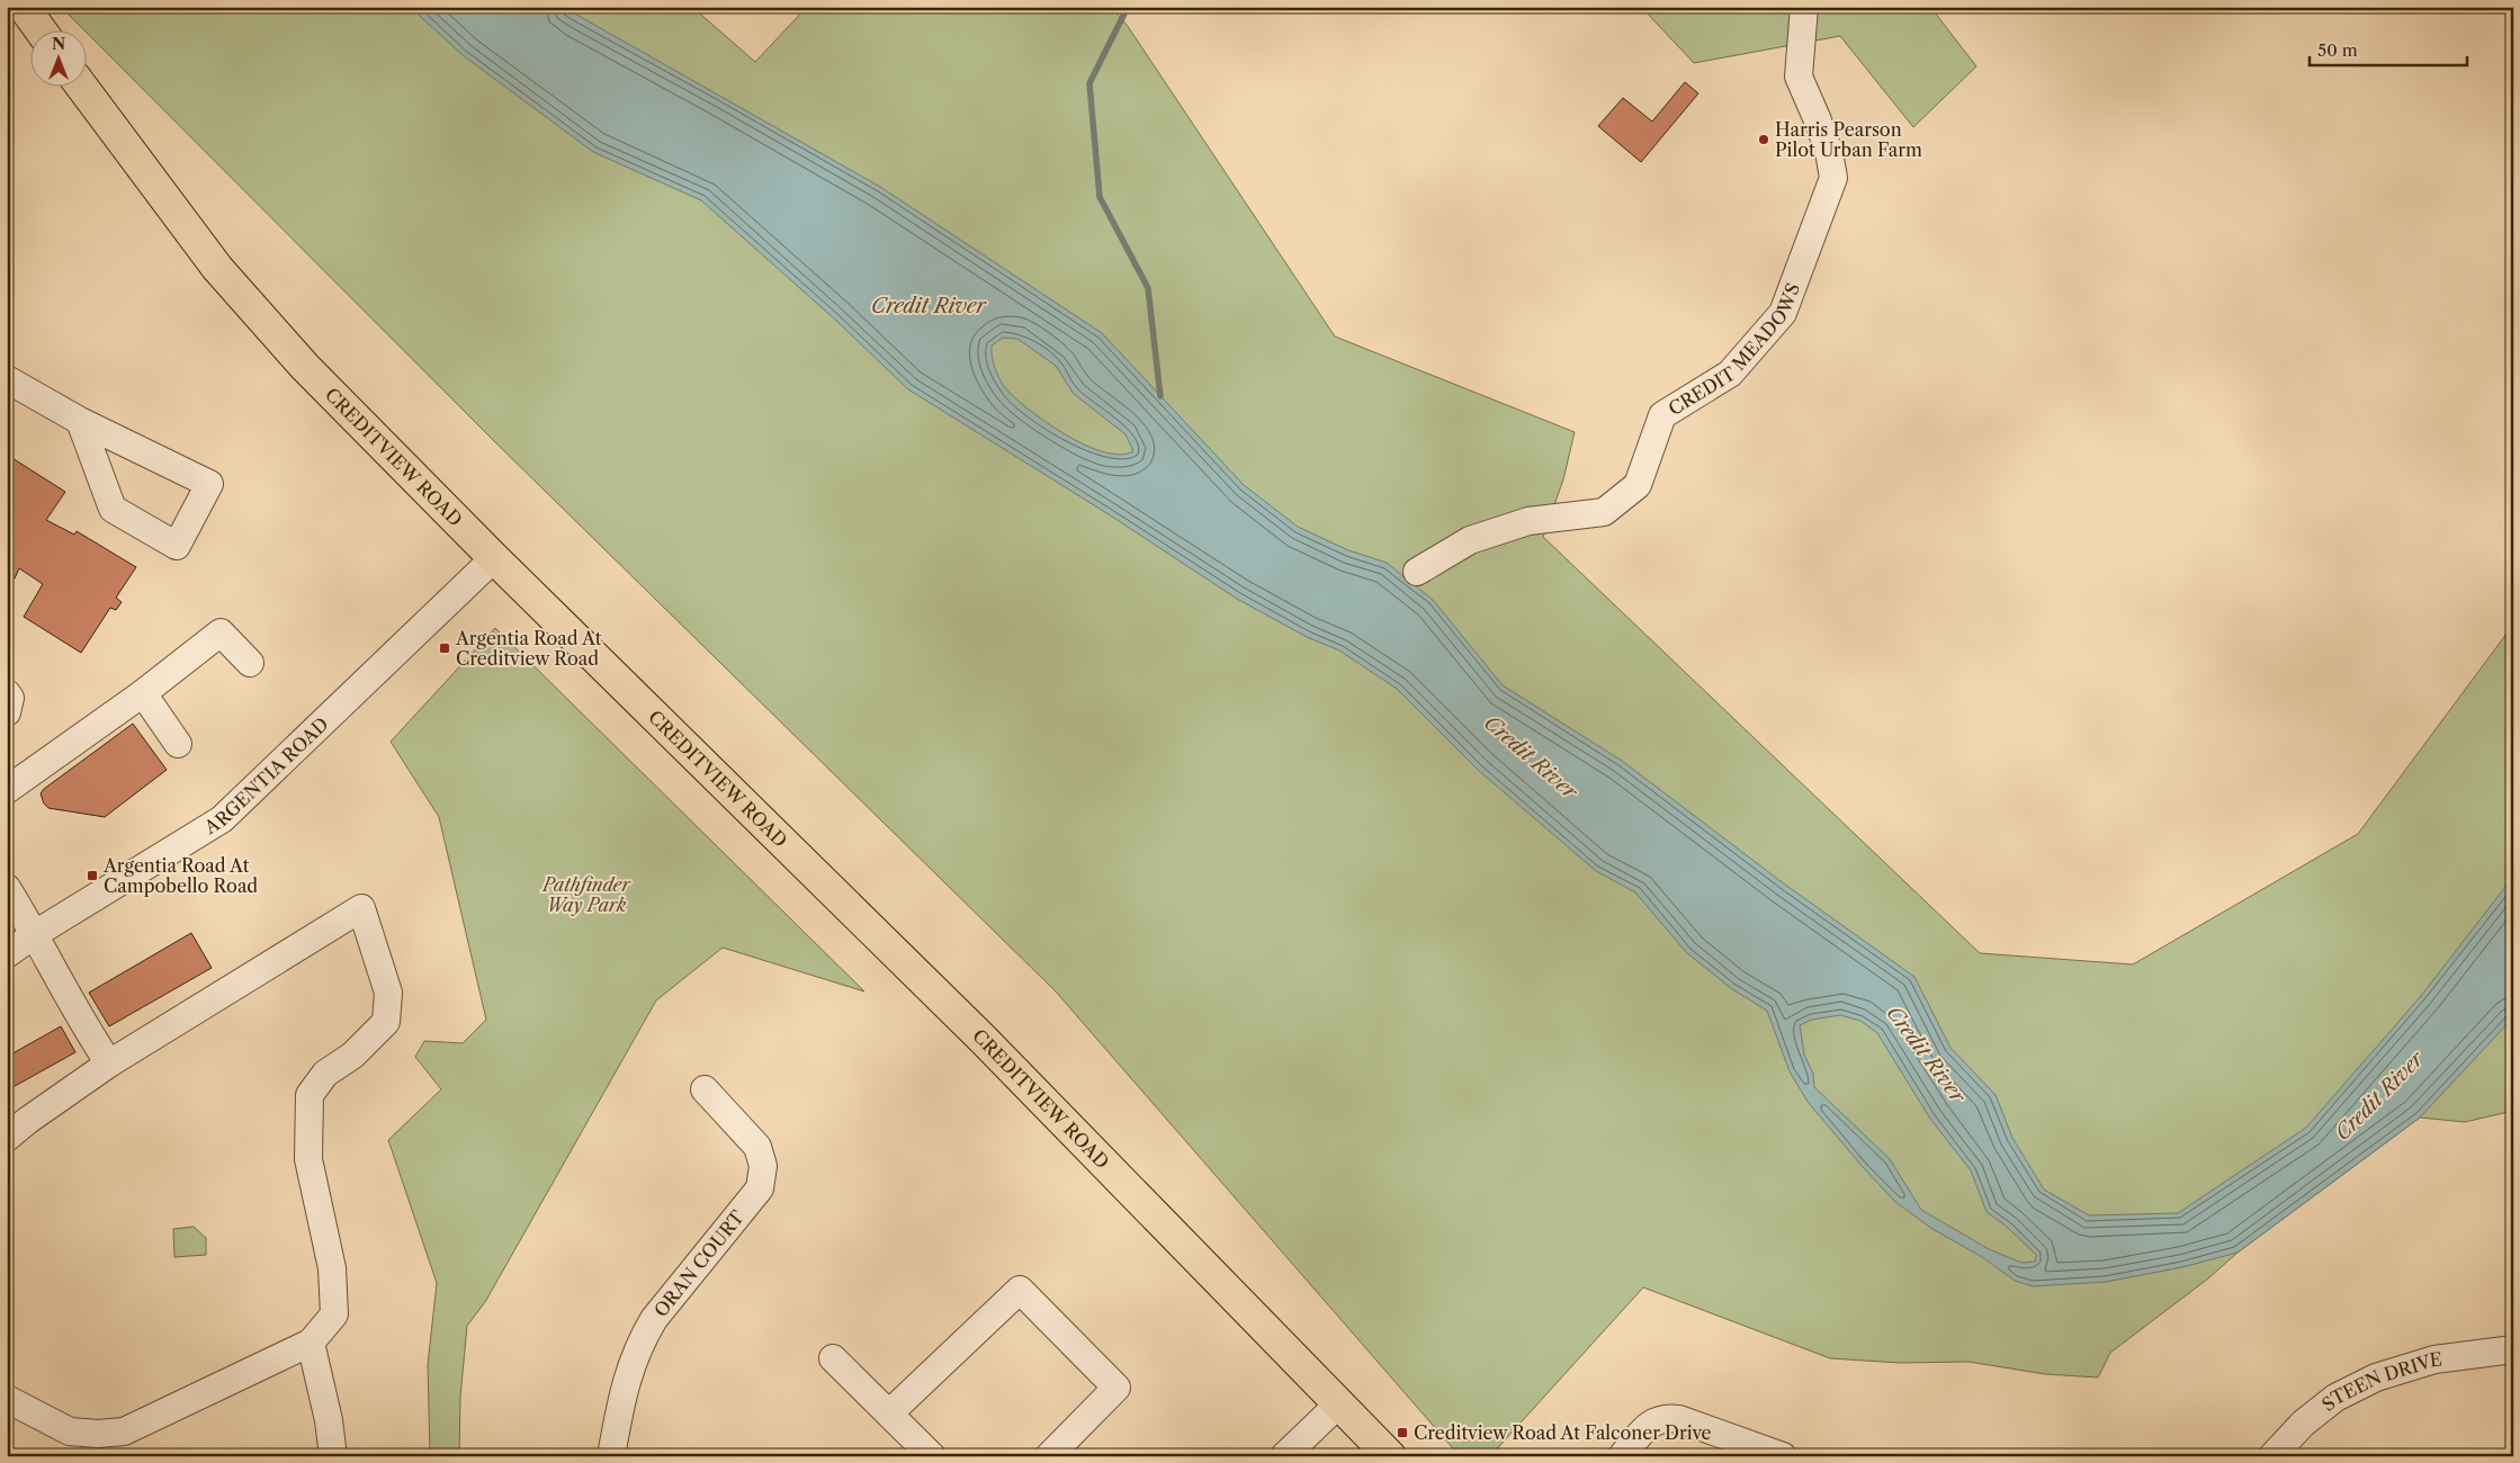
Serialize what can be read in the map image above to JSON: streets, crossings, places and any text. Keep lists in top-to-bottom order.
{
  "streets": {
    "main road": ["CREDITVIEW ROAD"],
    "street": [
      "CREDIT MEADOWS",
      "ARGENTIA ROAD",
      "ORAN COURT",
      "STEEN DRIVE"
    ]
  },
  "crossings": [
    ["CREDITVIEW ROAD", "ARGENTIA ROAD"]
  ],
  "water": ["Credit River"],
  "parks": ["Pathfinder Way Park"],
  "places": {
    "other": ["Harris Pearson Pilot Urban Farm"],
    "transit": ["Argentia Road At Creditview Road", "Argentia Road At Campobello Road", "Creditview Road At Falconer Drive"]
  },
  "scale_bar": "50 m",
  "north": "top"
}
